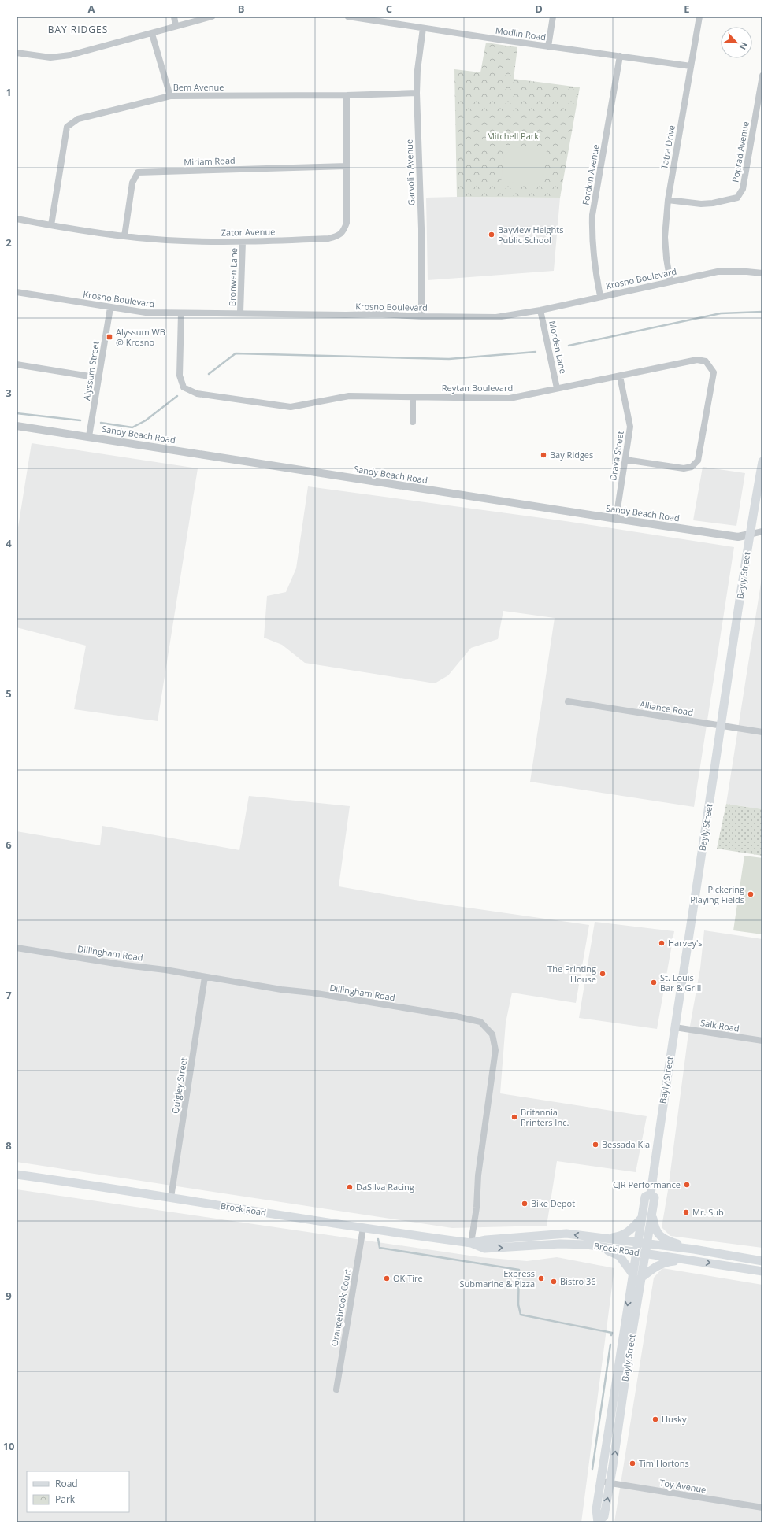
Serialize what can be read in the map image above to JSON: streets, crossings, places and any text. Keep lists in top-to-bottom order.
{
  "streets": {
    "main road": ["Bayly Street", "Brock Road"],
    "street": [
      "Modlin Road",
      "Bem Avenue",
      "Tatra Drive",
      "Poprad Avenue",
      "Miriam Road",
      "Garvolin Avenue",
      "Fordon Avenue",
      "Zator Avenue",
      "Bronwen Lane",
      "Krosno Boulevard",
      "Morden Lane",
      "Alyssum Street",
      "Reytan Boulevard",
      "Sandy Beach Road",
      "Drava Street",
      "Alliance Road",
      "Dillingham Road",
      "Salk Road",
      "Quigley Street",
      "Orangebrook Court",
      "Toy Avenue"
    ]
  },
  "crossings": [
    ["Modlin Road", "Tatra Drive"],
    ["Modlin Road", "Garvolin Avenue"],
    ["Modlin Road", "Fordon Avenue"],
    ["Bem Avenue", "Garvolin Avenue"],
    ["Bem Avenue", "Zator Avenue"],
    ["Tatra Drive", "Poprad Avenue"],
    ["Tatra Drive", "Krosno Boulevard"],
    ["Miriam Road", "Zator Avenue"],
    ["Garvolin Avenue", "Krosno Boulevard"],
    ["Fordon Avenue", "Krosno Boulevard"],
    ["Zator Avenue", "Bronwen Lane"],
    ["Bronwen Lane", "Krosno Boulevard"],
    ["Krosno Boulevard", "Morden Lane"],
    ["Krosno Boulevard", "Alyssum Street"],
    ["Krosno Boulevard", "Reytan Boulevard"],
    ["Morden Lane", "Reytan Boulevard"],
    ["Alyssum Street", "Sandy Beach Road"],
    ["Reytan Boulevard", "Drava Street"],
    ["Sandy Beach Road", "Drava Street"],
    ["Sandy Beach Road", "Bayly Street"],
    ["Bayly Street", "Alliance Road"],
    ["Bayly Street", "Salk Road"],
    ["Bayly Street", "Brock Road"],
    ["Bayly Street", "Toy Avenue"],
    ["Dillingham Road", "Quigley Street"],
    ["Dillingham Road", "Brock Road"],
    ["Quigley Street", "Brock Road"],
    ["Brock Road", "Orangebrook Court"]
  ],
  "districts": ["BAY RIDGES"],
  "parks": ["Mitchell Park"],
  "places": {
    "other": [
      "Bayview Heights Public School",
      "Bay Ridges",
      "Pickering Playing Fields",
      "Harvey's",
      "The Printing House",
      "St. Louis Bar & Grill",
      "Britannia Printers Inc.",
      "Bessada Kia",
      "CJR Performance",
      "DaSilva Racing",
      "Bike Depot",
      "Mr. Sub",
      "OK Tire",
      "Express Submarine & Pizza",
      "Bistro 36",
      "Husky",
      "Tim Hortons"
    ],
    "transit": ["Alyssum WB @ Krosno"]
  },
  "legend": ["Road", "Park"],
  "north": "bottom right",
  "grid": {
    "columns": [
      "A",
      "B",
      "C",
      "D",
      "E"
    ],
    "rows": [
      "1",
      "2",
      "3",
      "4",
      "5",
      "6",
      "7",
      "8",
      "9",
      "10"
    ]
  }
}
